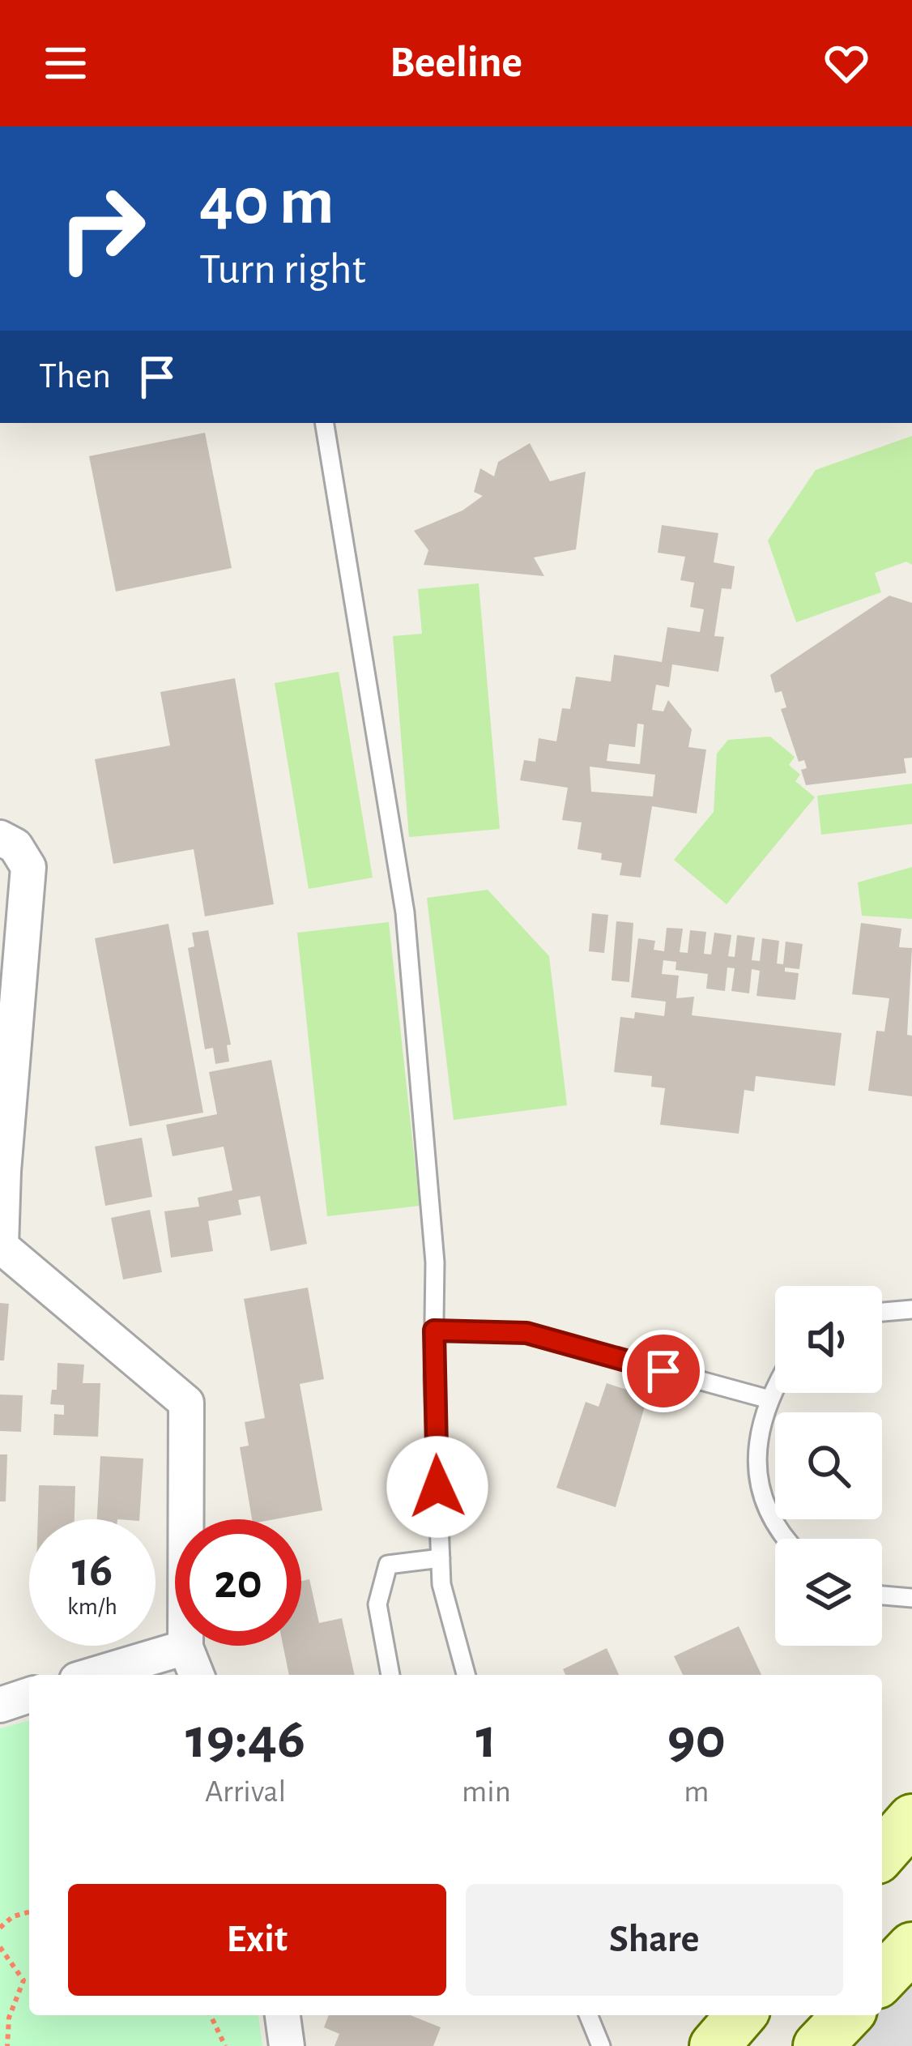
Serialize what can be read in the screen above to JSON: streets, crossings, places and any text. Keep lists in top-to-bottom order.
{
  "page": {
    "header": "Beeline",
    "turn": ["40 m", "Turn right"],
    "then": "Then",
    "speed": "16 km/h",
    "limit": "20",
    "eta": [
      "19:46",
      "Arrival",
      "1",
      "min",
      "90",
      "m"
    ],
    "buttons": ["Exit", "Share"]
  }
}
